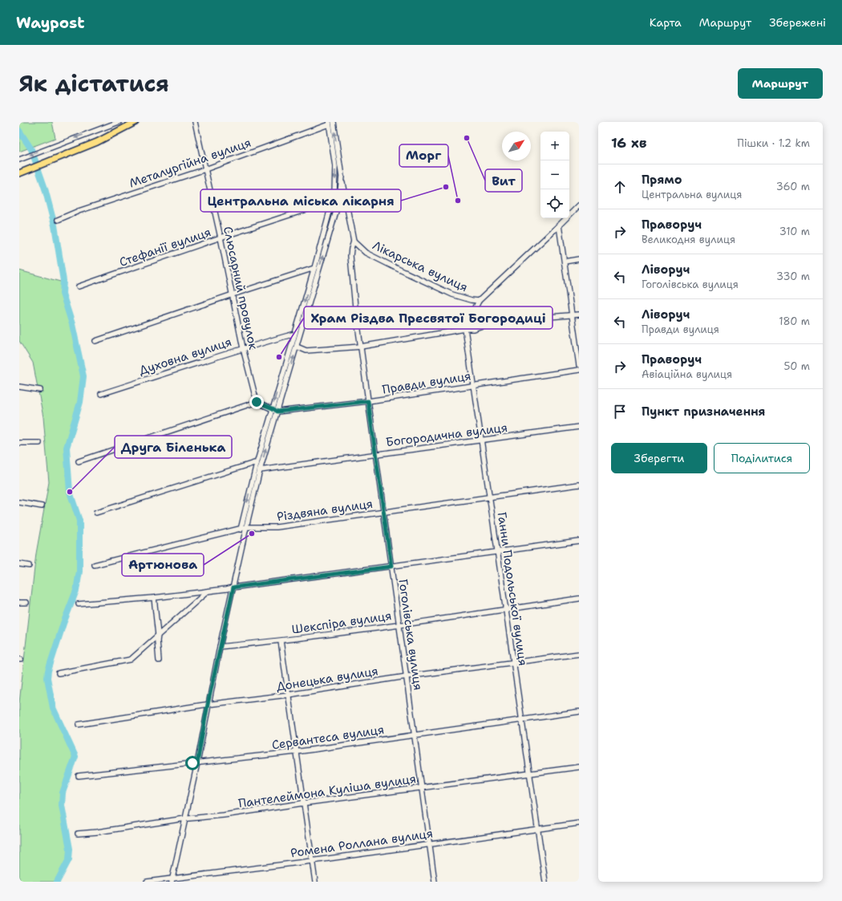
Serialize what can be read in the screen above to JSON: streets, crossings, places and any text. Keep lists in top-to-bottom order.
{
  "streets": {
    "street": [
      "Металургійна вулиця",
      "Стефанії вулиця",
      "Лікарська вулиця",
      "Слюсарний провулок",
      "Духовна вулиця",
      "Правди вулиця",
      "Богородична вулиця",
      "Різдвяна вулиця",
      "Ганни Подольської вулиця",
      "Шекспіра вулиця",
      "Гоголівська вулиця",
      "Донецька вулиця",
      "Сервантеса вулиця",
      "Пантелеймона Куліша вулиця",
      "Ромена Роллана вулиця"
    ]
  },
  "crossings": [
    ["Металургійна вулиця", "Слюсарний провулок"],
    ["Стефанії вулиця", "Слюсарний провулок"],
    ["Лікарська вулиця", "Гоголівська вулиця"],
    ["Слюсарний провулок", "Духовна вулиця"],
    ["Правди вулиця", "Ганни Подольської вулиця"],
    ["Правди вулиця", "Гоголівська вулиця"],
    ["Богородична вулиця", "Ганни Подольської вулиця"],
    ["Богородична вулиця", "Гоголівська вулиця"],
    ["Різдвяна вулиця", "Ганни Подольської вулиця"],
    ["Різдвяна вулиця", "Гоголівська вулиця"],
    ["Ганни Подольської вулиця", "Шекспіра вулиця"],
    ["Ганни Подольської вулиця", "Донецька вулиця"],
    ["Ганни Подольської вулиця", "Сервантеса вулиця"],
    ["Ганни Подольської вулиця", "Пантелеймона Куліша вулиця"],
    ["Ганни Подольської вулиця", "Ромена Роллана вулиця"],
    ["Шекспіра вулиця", "Гоголівська вулиця"],
    ["Гоголівська вулиця", "Донецька вулиця"],
    ["Гоголівська вулиця", "Сервантеса вулиця"],
    ["Гоголівська вулиця", "Пантелеймона Куліша вулиця"],
    ["Гоголівська вулиця", "Ромена Роллана вулиця"]
  ],
  "places": [
    "Вит",
    "Центральна міська лікарня",
    "Морг",
    "Храм Різдва Пресвятої Богородиці",
    "Друга Біленька",
    "Артюнова"
  ],
  "north": "top right",
  "page": {
    "header": "Waypost",
    "nav": ["Карта", "Маршрут", "Збережені"],
    "title": "Як дістатися",
    "buttons": [
      "Маршрут",
      ["Зберегти", "Поділитися"]
    ],
    "heading": ["16 хв", "Пішки · 1.2 km"],
    "map_buttons": ["+", "−"],
    "list": [
      ["Прямо", "Центральна вулиця", "360 m"],
      ["Праворуч", "Великодня вулиця", "310 m"],
      ["Ліворуч", "Гоголівська вулиця", "330 m"],
      ["Ліворуч", "Правди вулиця", "180 m"],
      ["Праворуч", "Авіаційна вулиця", "50 m"],
      "Пункт призначення"
    ]
  }
}
